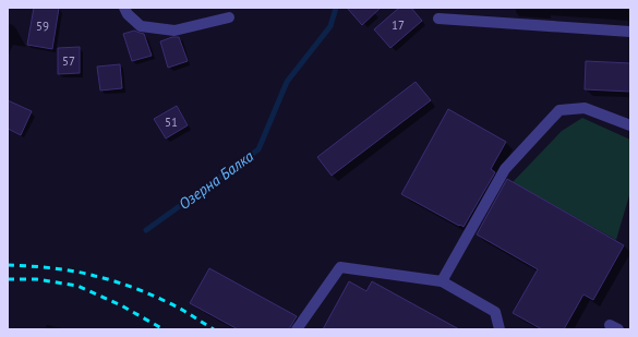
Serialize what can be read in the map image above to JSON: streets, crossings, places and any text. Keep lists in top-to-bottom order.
{
  "water": ["Озерна Балка"],
  "house_numbers": [
    "17",
    "59",
    "57",
    "51"
  ]
}
